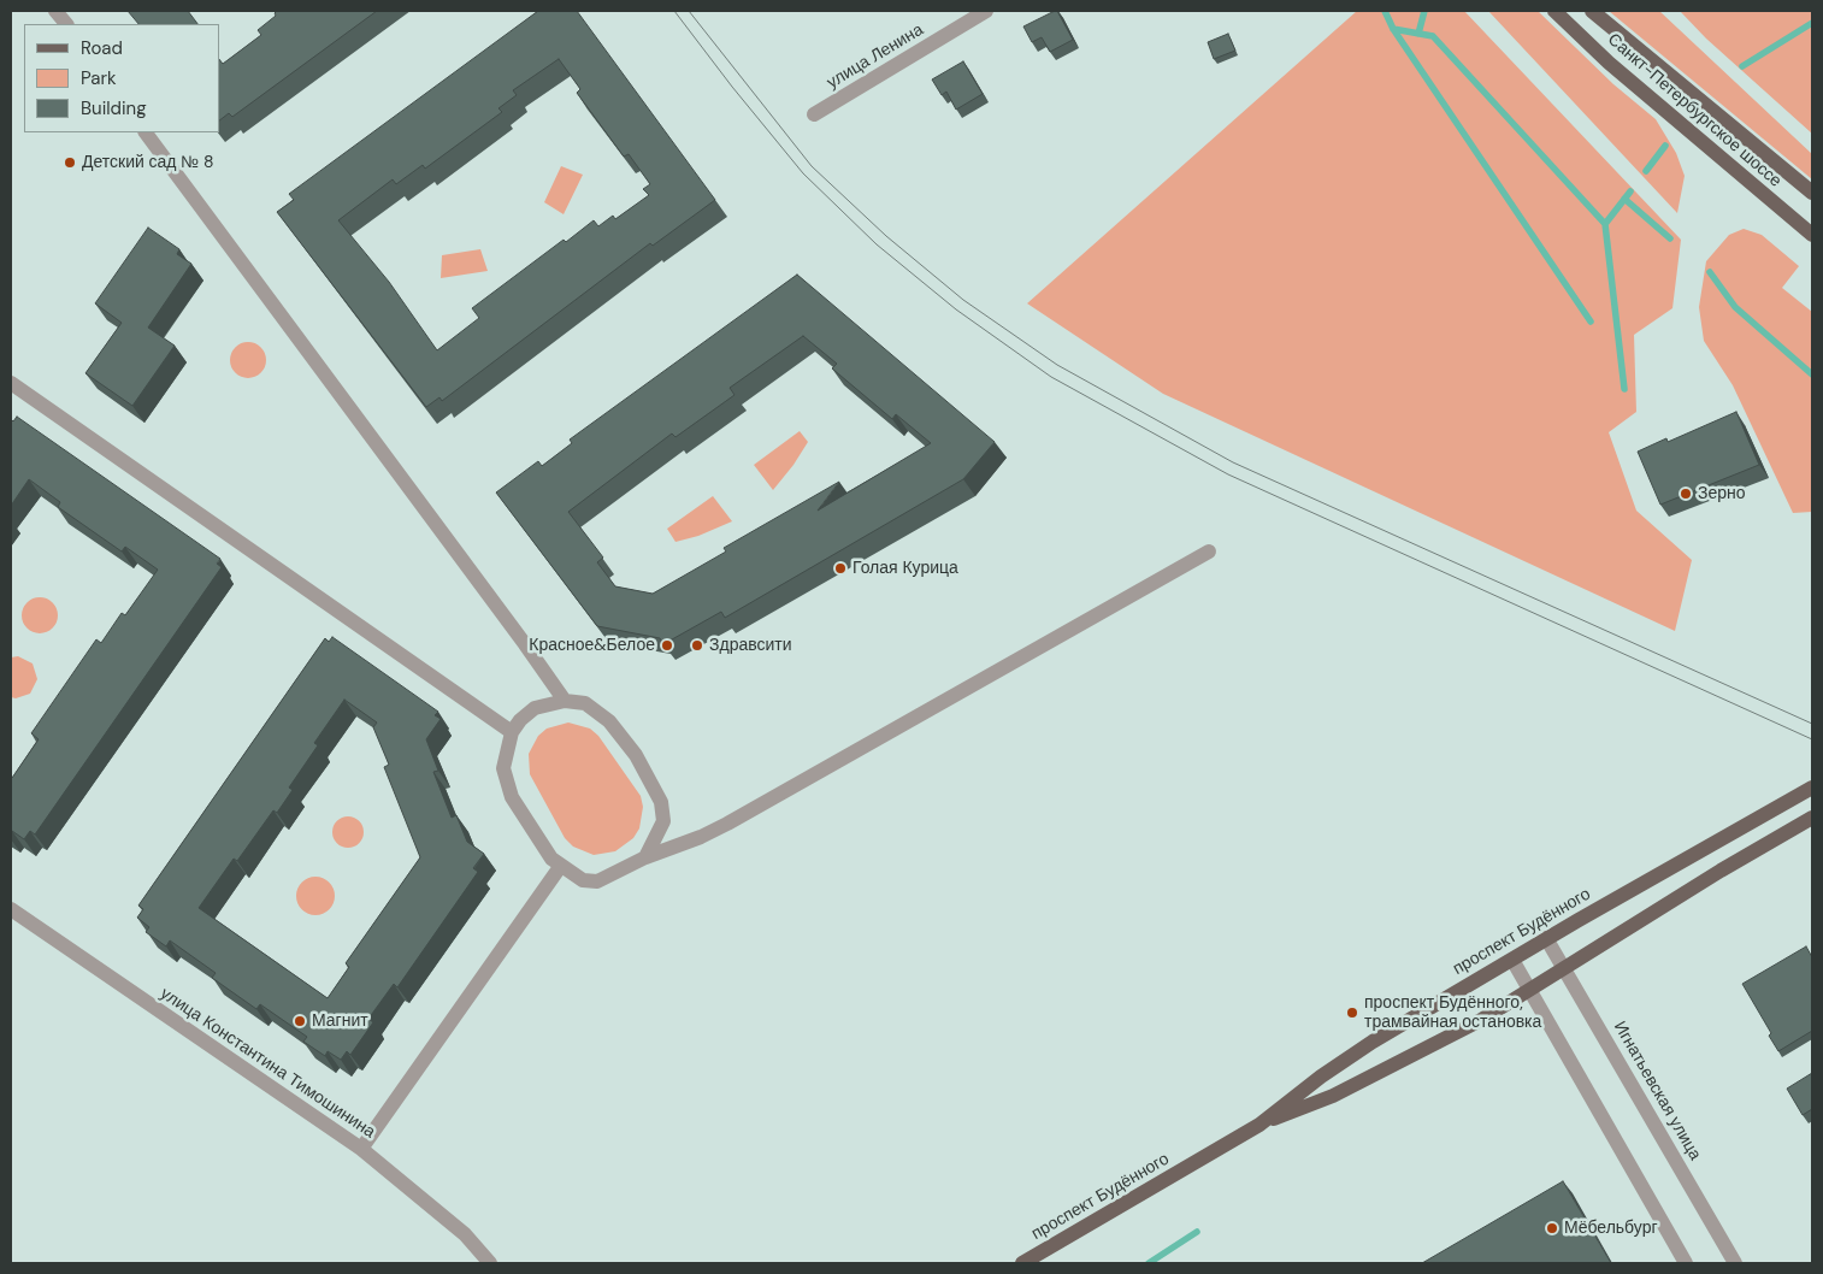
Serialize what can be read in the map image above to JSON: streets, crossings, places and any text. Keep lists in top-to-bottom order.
{
  "streets": {
    "main road": ["Санкт-Петербургское шоссе", "проспект Будённого"],
    "street": ["улица Ленина", "улица Константина Тимошинина", "Игнатьевская улица"]
  },
  "crossings": [
    ["проспект Будённого", "Игнатьевская улица"]
  ],
  "places": [
    "Детский сад № 8",
    "Зерно",
    "Голая Курица",
    "Красное&Белое",
    "Здравсити",
    "проспект Будённого, трамвайная остановка",
    "Магнит",
    "Мёбельбург"
  ],
  "legend": ["Road", "Park", "Building"]
}
